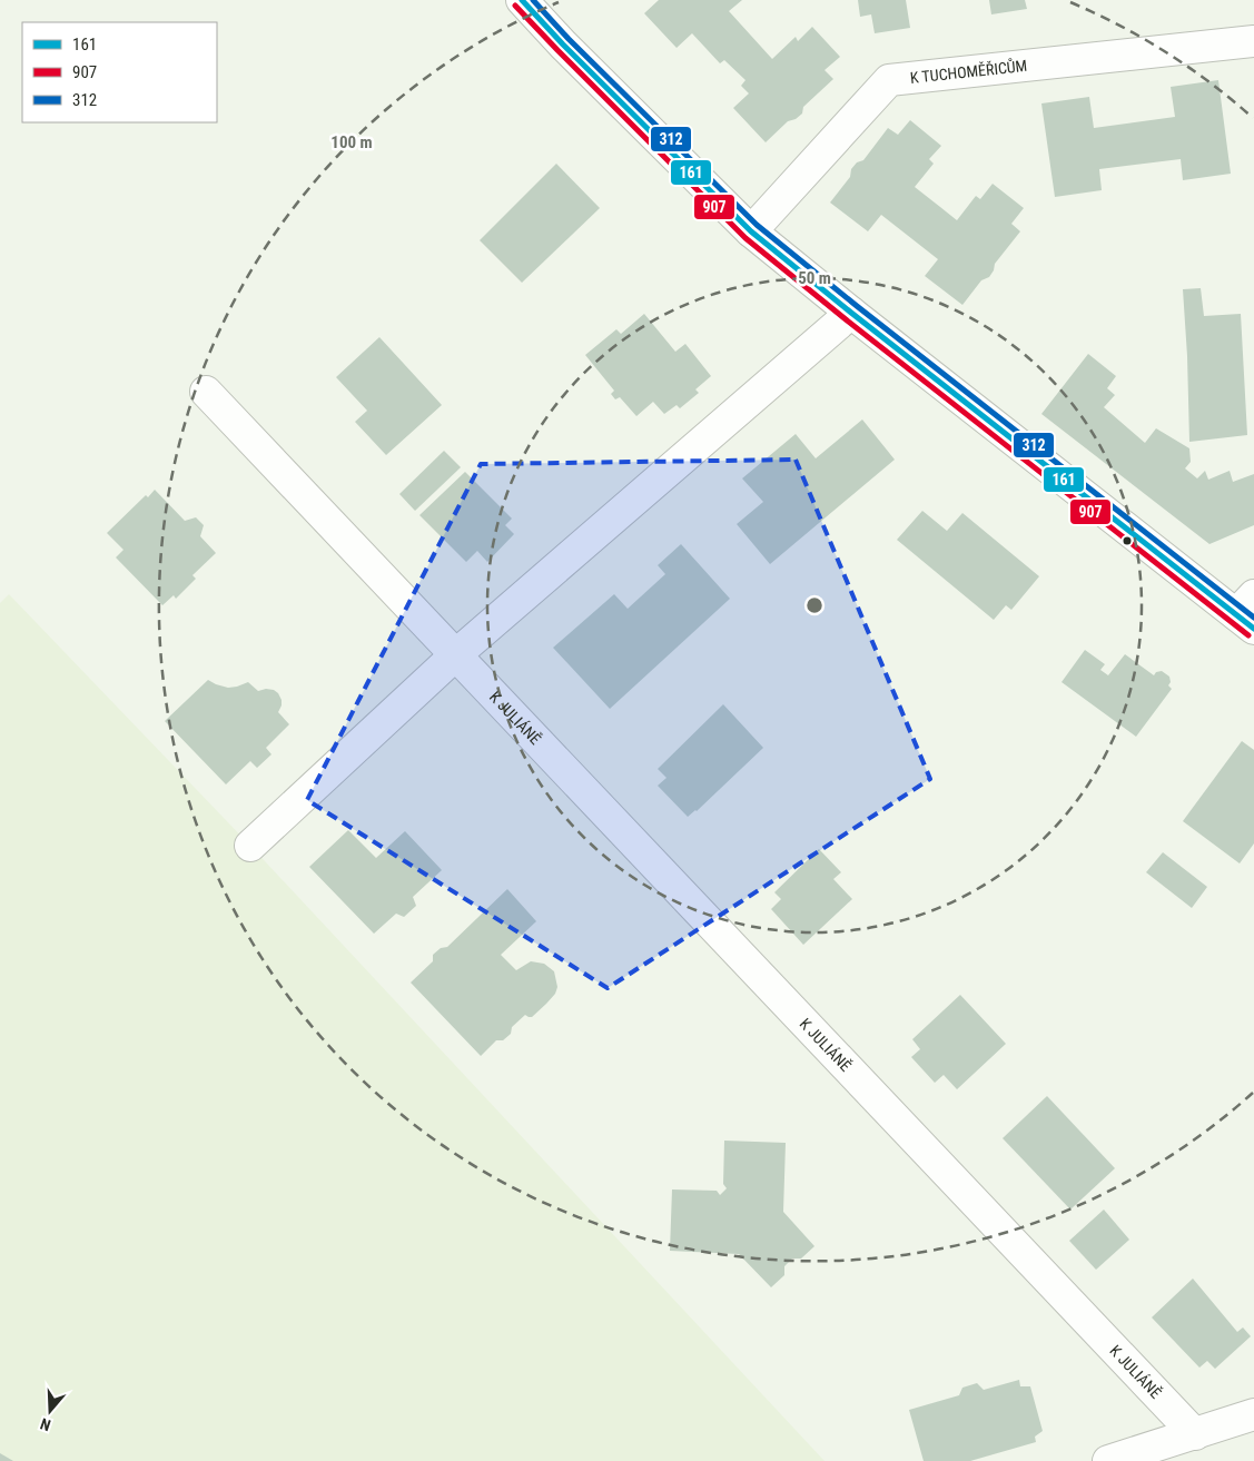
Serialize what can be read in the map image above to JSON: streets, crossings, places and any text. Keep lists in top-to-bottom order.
{
  "streets": {
    "street": ["K TUCHOMĚŘICŮM", "K JULIÁNĚ"]
  },
  "lines": ["transit line 161", "transit line 312", "transit line 907"],
  "legend": ["161", "907", "312"],
  "north": "bottom",
  "rings": ["100 m", "50 m"]
}
